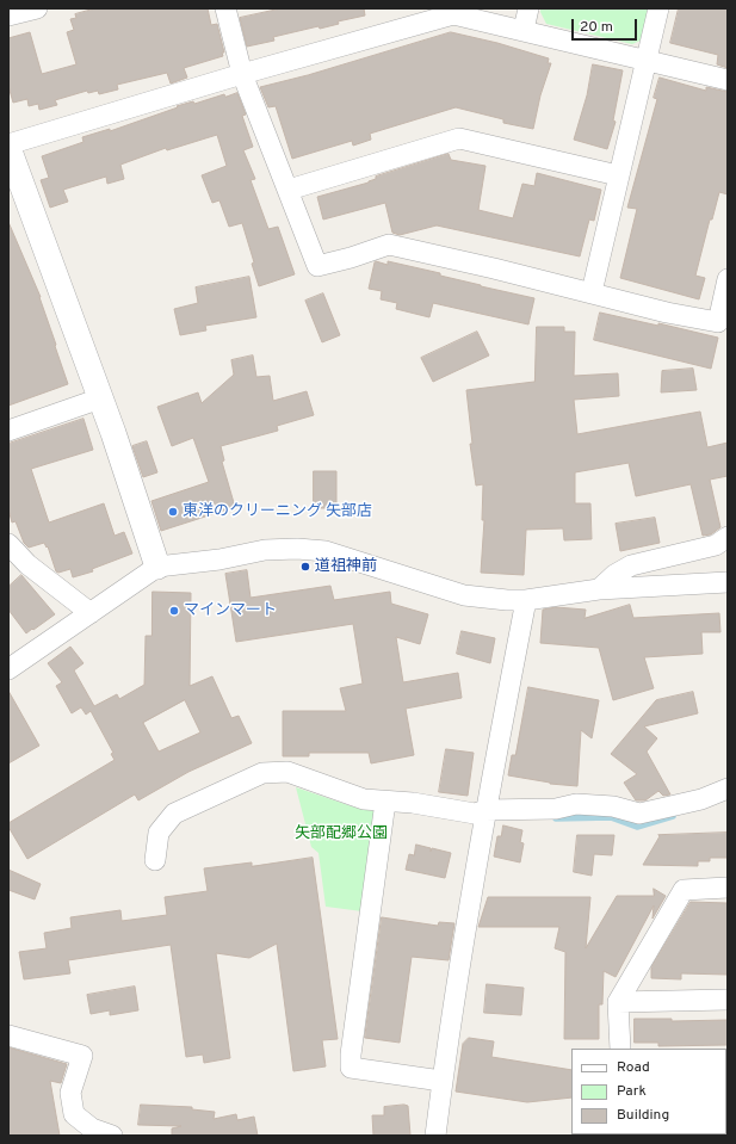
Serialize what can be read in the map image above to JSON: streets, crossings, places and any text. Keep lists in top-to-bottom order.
{
  "parks": ["矢部配郷公園"],
  "places": ["東洋のクリーニング 矢部店", "道祖神前", "マインマート"],
  "legend": ["Road", "Park", "Building"],
  "scale_bar": "20 m"
}
